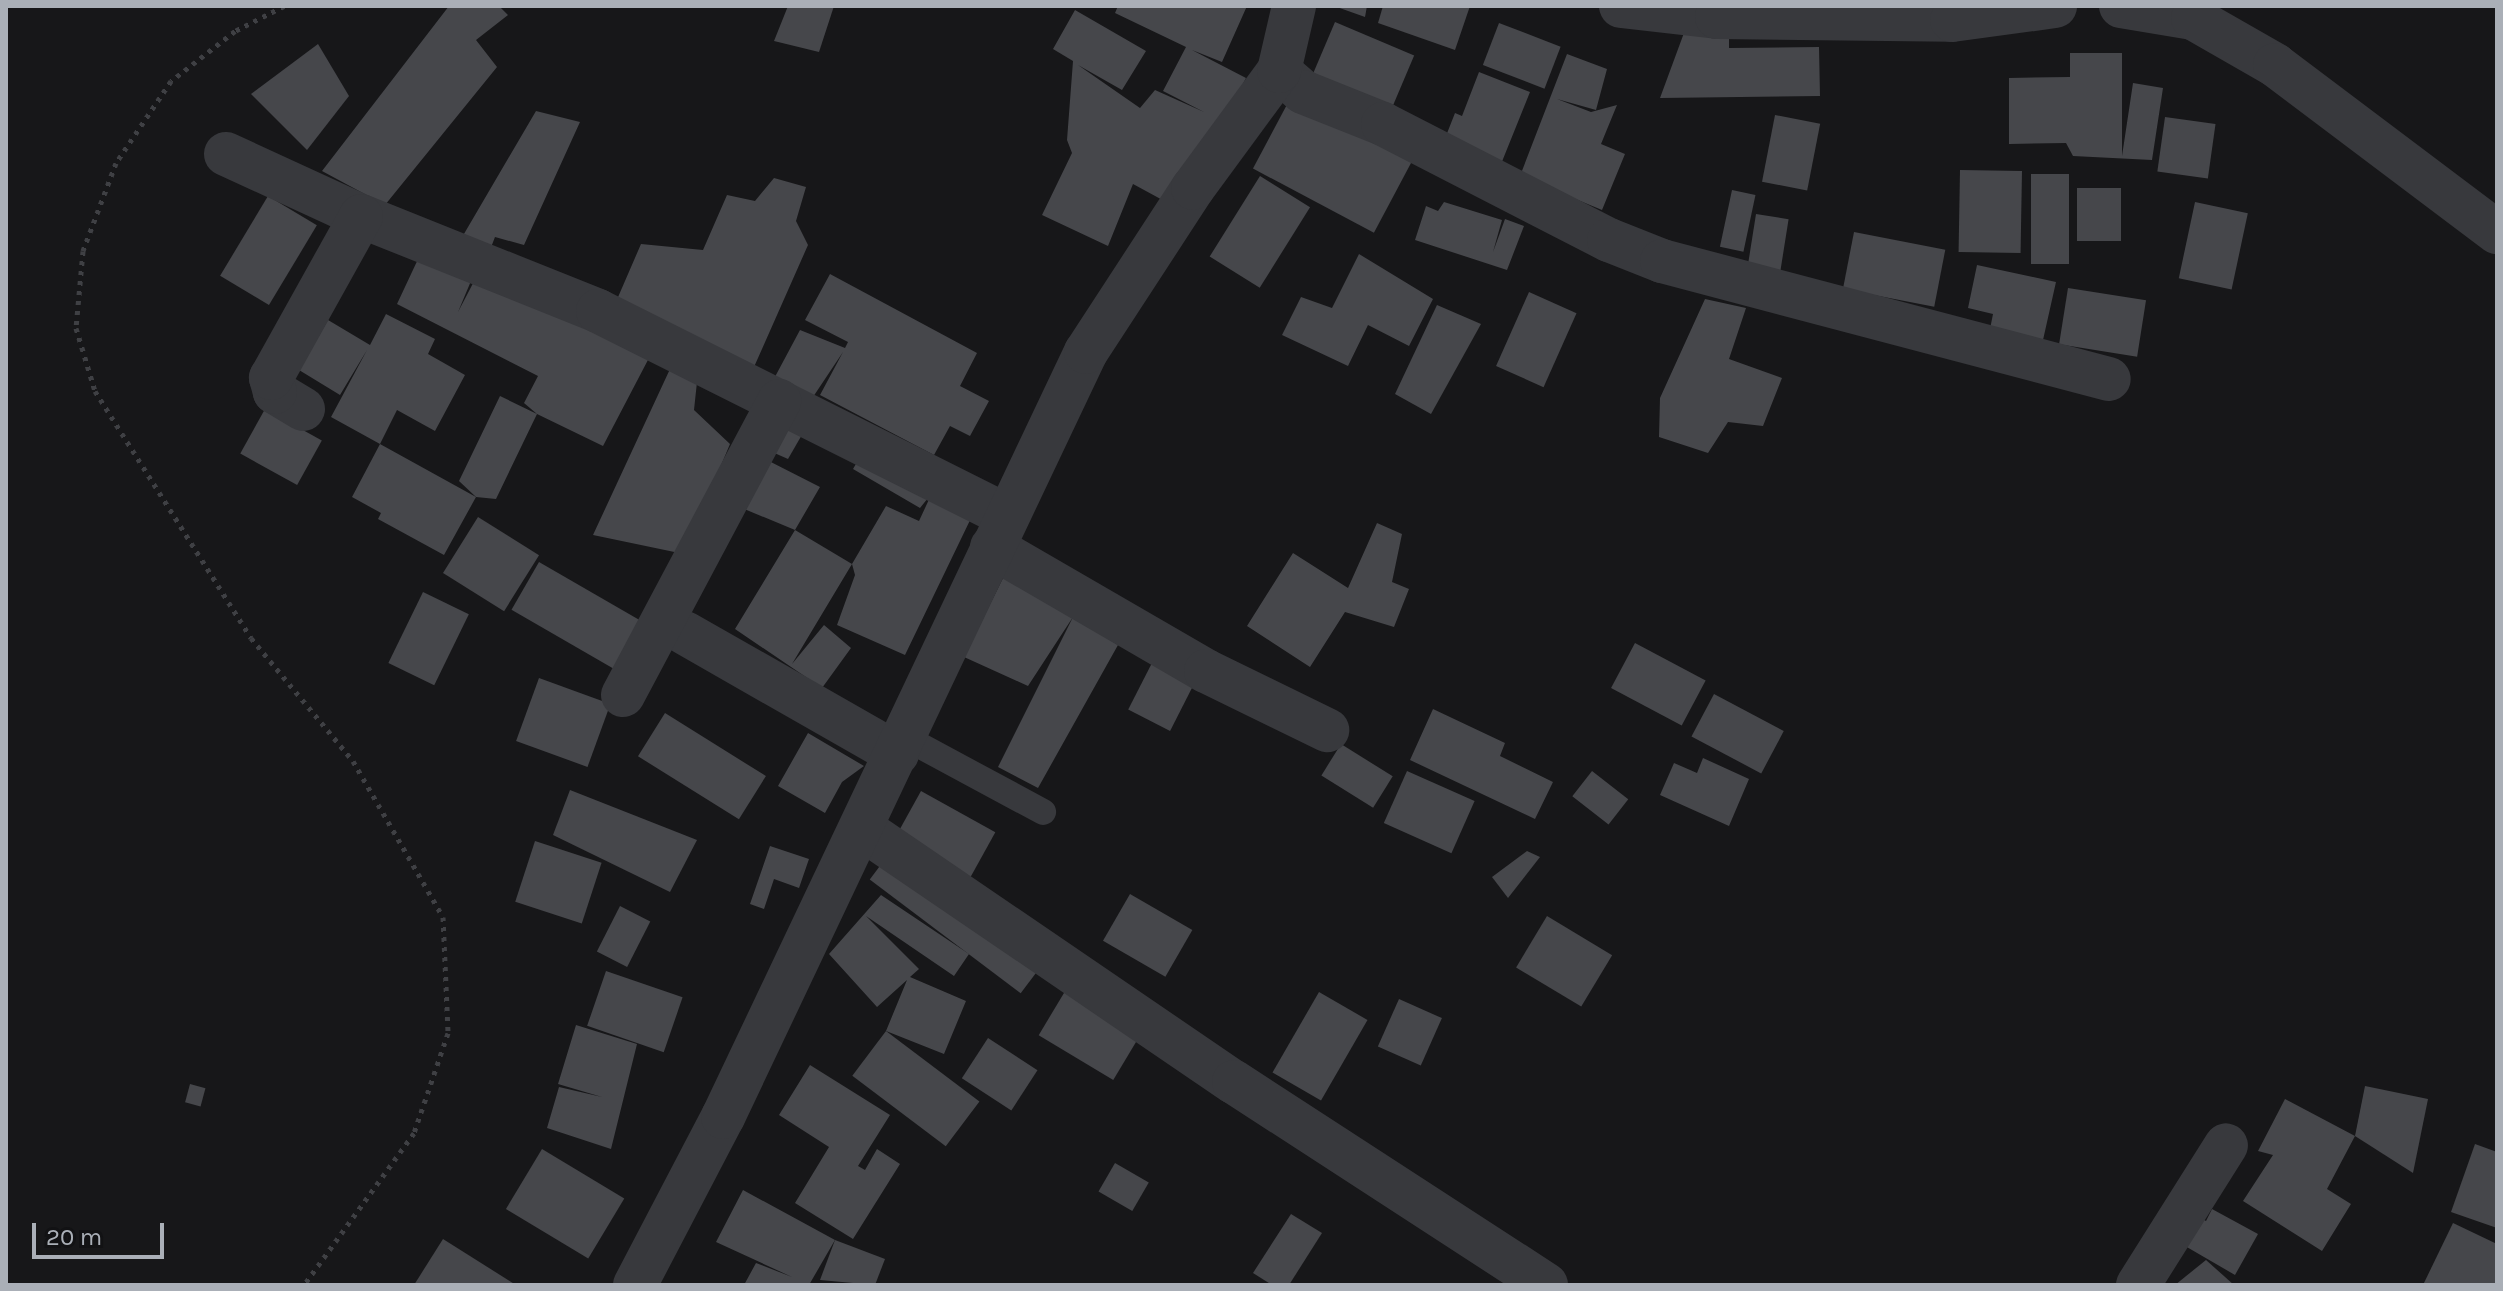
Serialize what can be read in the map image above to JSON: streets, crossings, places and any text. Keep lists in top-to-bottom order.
{
  "scale_bar": "20 m"
}
